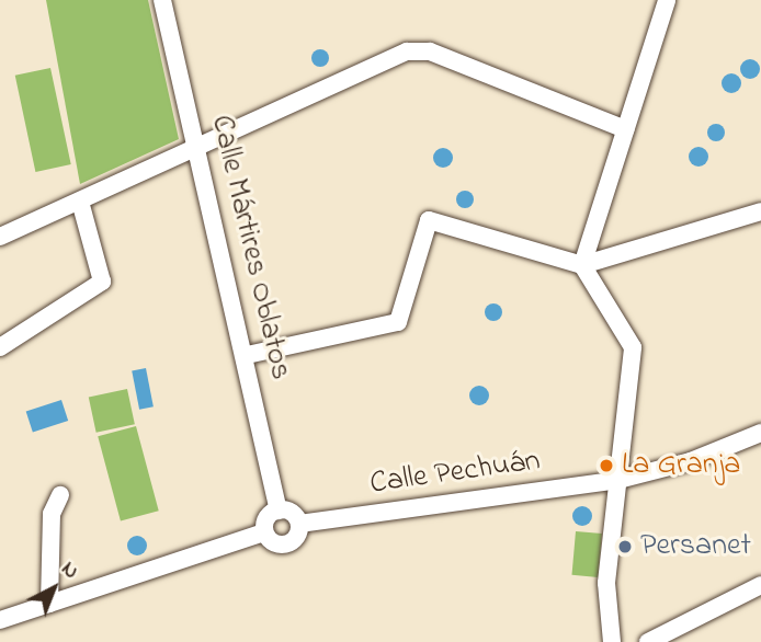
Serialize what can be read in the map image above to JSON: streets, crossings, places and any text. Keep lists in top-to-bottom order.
{
  "streets": {
    "street": ["Calle Mártires Oblatos", "Calle Pechuán"]
  },
  "crossings": [
    ["Calle Mártires Oblatos", "Calle Pechuán"]
  ],
  "places": ["La Granja", "Persanet"],
  "north": "top right"
}
